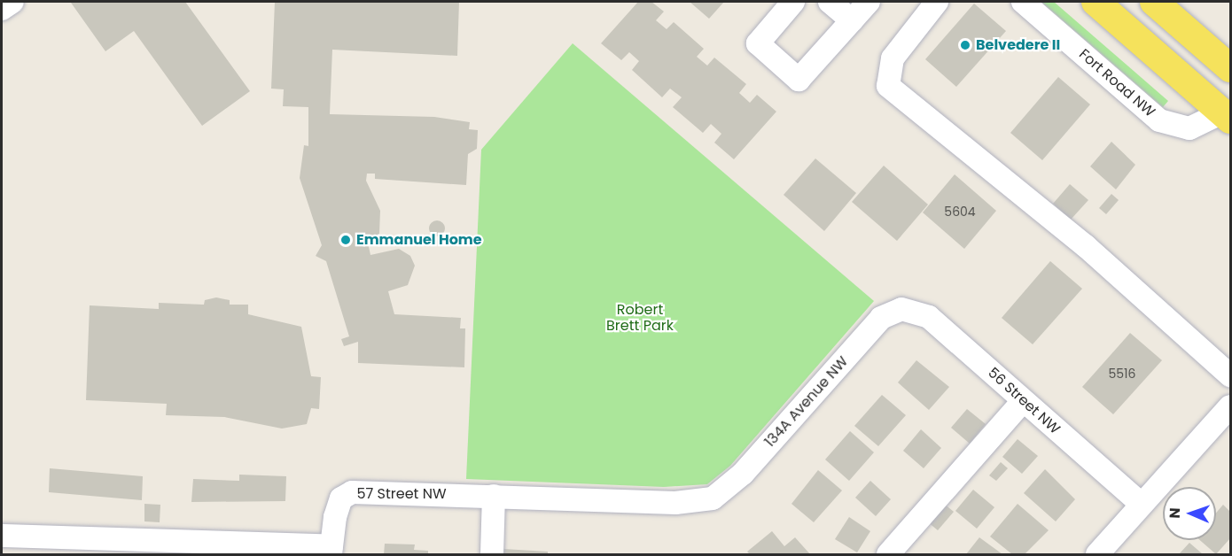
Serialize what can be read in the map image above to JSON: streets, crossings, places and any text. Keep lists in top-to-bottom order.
{
  "streets": {
    "main road": ["Fort Road NW"],
    "street": ["56 Street NW", "134A Avenue NW", "57 Street NW"]
  },
  "crossings": [
    ["56 Street NW", "134A Avenue NW"],
    ["134A Avenue NW", "57 Street NW"]
  ],
  "parks": ["Robert Brett Park"],
  "places": ["Belvedere II", "Emmanuel Home"],
  "house_numbers": ["5604", "5516"],
  "north": "left"
}
